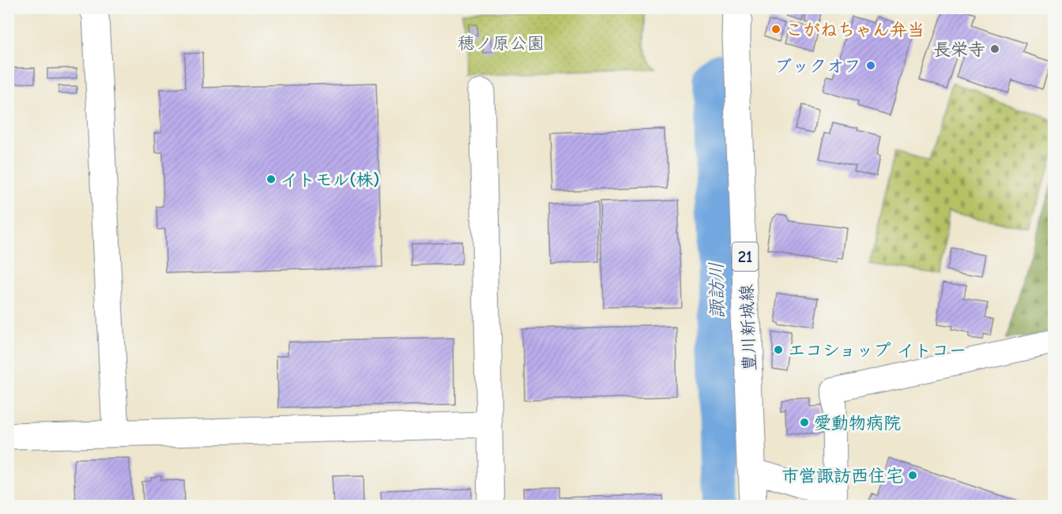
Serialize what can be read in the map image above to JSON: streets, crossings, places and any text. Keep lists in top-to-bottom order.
{
  "streets": {
    "street": ["21", "豊川新城線"]
  },
  "water": ["諏訪川"],
  "parks": ["穂ノ原公園"],
  "places": [
    "こがねちゃん弁当",
    "長栄寺",
    "ブックオフ",
    "イトモル(株)",
    "エコショップ イトコー",
    "愛動物病院",
    "市営諏訪西住宅"
  ]
}
